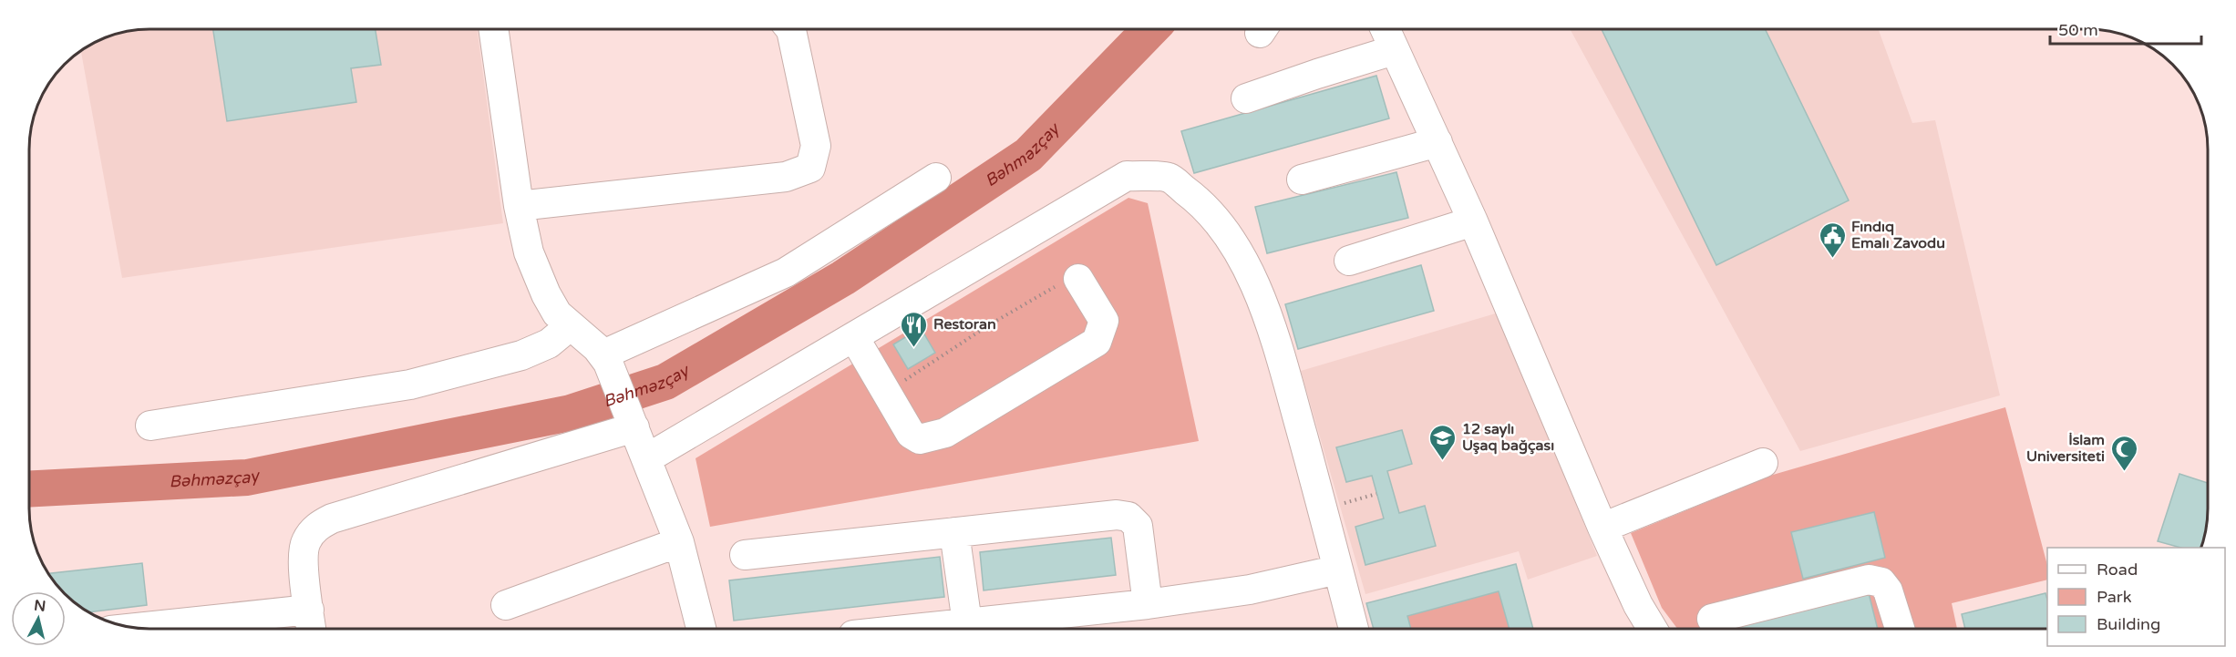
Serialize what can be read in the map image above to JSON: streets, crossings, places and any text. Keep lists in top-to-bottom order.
{
  "water": ["Bəhməzçay"],
  "places": {
    "public building": ["Fındıq Emalı Zavodu"],
    "restaurant": ["Restoran"],
    "school or university": ["12 saylı Uşaq bağçası"],
    "mosque": ["İslam Universiteti"]
  },
  "legend": ["Road", "Park", "Building"],
  "scale_bar": "50 m",
  "north": "top"
}
